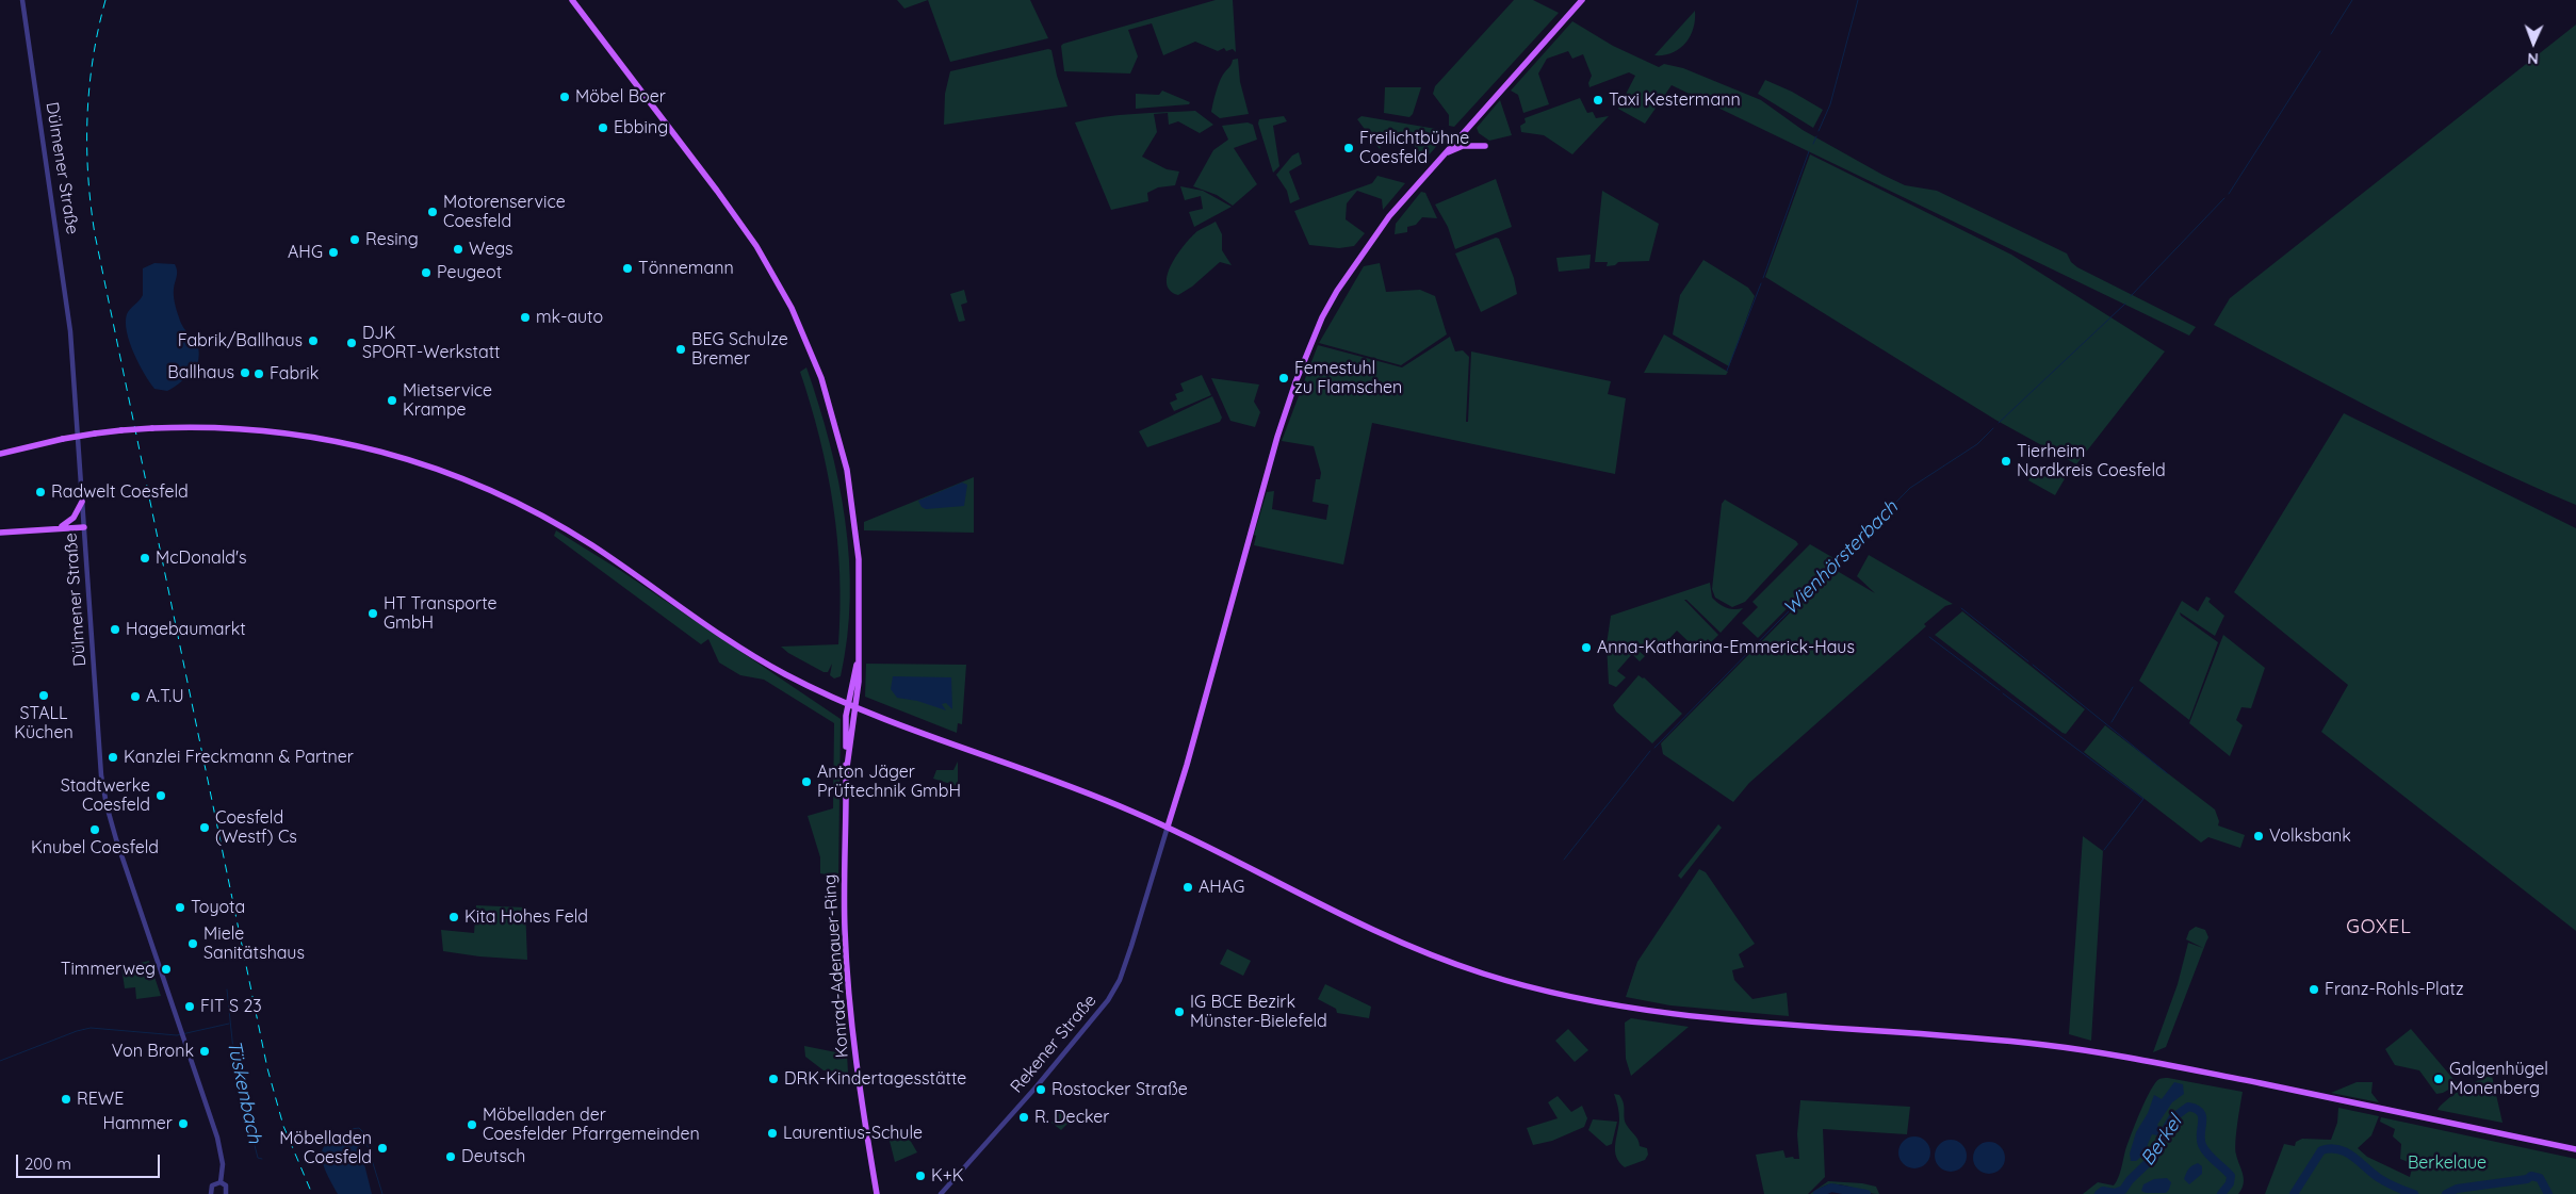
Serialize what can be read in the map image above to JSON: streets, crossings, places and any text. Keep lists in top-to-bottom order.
{
  "streets": {
    "main road": ["Konrad-Adenauer-Ring"],
    "street": ["Dülmener Straße", "Rekener Straße"]
  },
  "districts": ["GOXEL"],
  "water": ["Wienhörsterbach", "Tüskenbach", "Berkel"],
  "parks": ["Berkelaue"],
  "places": [
    "Möbel Boer",
    "Taxi Kestermann",
    "Ebbing",
    "Freilichtbühne Coesfeld",
    "Motorenservice Coesfeld",
    "Resing",
    "Wegs",
    "AHG",
    "Tönnemann",
    "Peugeot",
    "mk-auto",
    "Fabrik/Ballhaus",
    "DJK SPORT-Werkstatt",
    "BEG Schulze Bremer",
    "Ballhaus",
    "Fabrik",
    "Femestuhl zu Flamschen",
    "Mietservice Krampe",
    "Tierheim Nordkreis Coesfeld",
    "Radwelt Coesfeld",
    "McDonald's",
    "HT Transporte GmbH",
    "Hagebaumarkt",
    "Anna-Katharina-Emmerick-Haus",
    "STALL Küchen",
    "A.T.U",
    "Kanzlei Freckmann & Partner",
    "Anton Jäger Prüftechnik GmbH",
    "Stadtwerke Coesfeld",
    "Coesfeld (Westf) Cs",
    "Knubel Coesfeld",
    "Volksbank",
    "AHAG",
    "Toyota",
    "Kita Hohes Feld",
    "Miele Sanitätshaus",
    "Timmerweg",
    "Franz-Rohls-Platz",
    "FIT S 23",
    "IG BCE Bezirk Münster-Bielefeld",
    "Von Bronk",
    "DRK-Kindertagesstätte",
    "Galgenhügel Monenberg",
    "Rostocker Straße",
    "REWE",
    "R. Decker",
    "Hammer",
    "Möbelladen der Coesfelder Pfarrgemeinden",
    "Laurentius-Schule",
    "Möbelladen Coesfeld",
    "Deutsch",
    "K+K"
  ],
  "scale_bar": "200 m",
  "north": "bottom"
}
